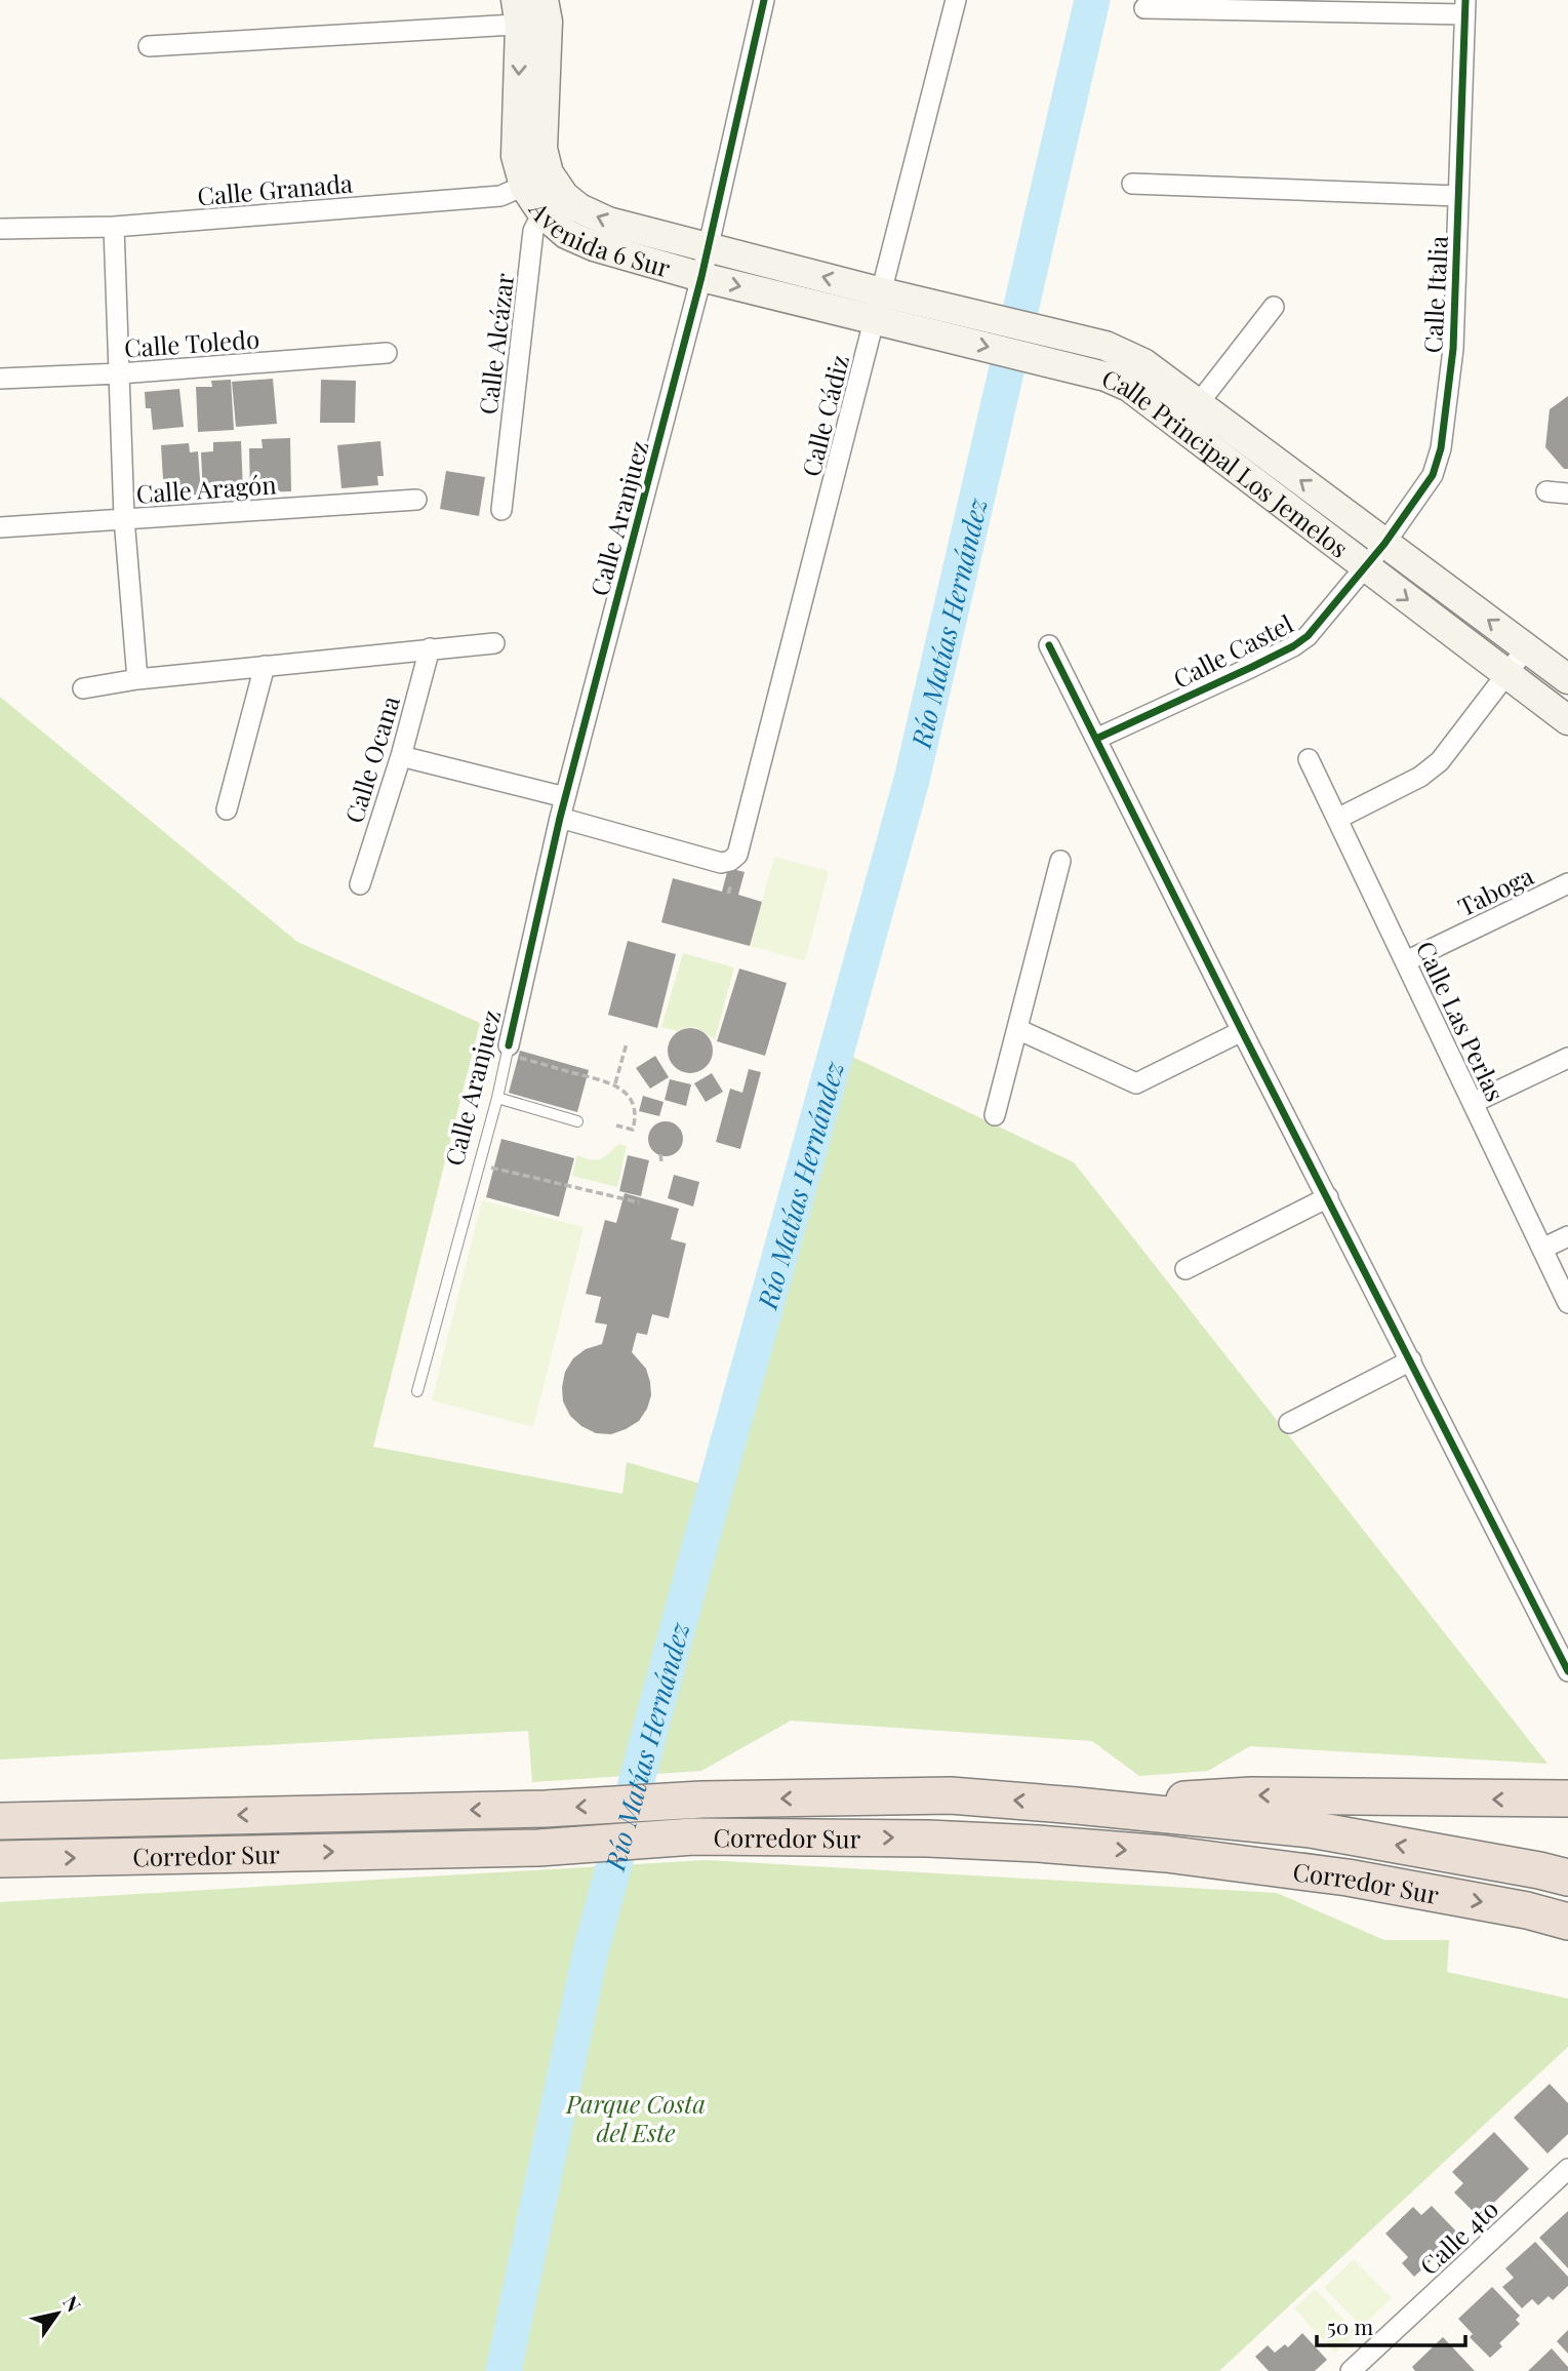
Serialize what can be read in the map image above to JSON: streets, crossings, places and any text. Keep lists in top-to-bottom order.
{
  "streets": {
    "highway": ["Corredor Sur"],
    "main road": ["Avenida 6 Sur", "Calle Principal Los Jemelos"],
    "street": [
      "Calle Granada",
      "Calle Italia",
      "Calle Toledo",
      "Calle Alcázar",
      "Calle Cádiz",
      "Calle Aragón",
      "Calle Aranjuez",
      "Calle Castel",
      "Calle Ocana",
      "Taboga",
      "Calle Las Perlas",
      "Calle 4to"
    ]
  },
  "crossings": [
    ["Calle Granada", "Avenida 6 Sur"],
    ["Calle Granada", "Calle Alcázar"],
    ["Avenida 6 Sur", "Calle Alcázar"],
    ["Avenida 6 Sur", "Calle Cádiz"],
    ["Avenida 6 Sur", "Calle Principal Los Jemelos"],
    ["Avenida 6 Sur", "Calle Aranjuez"],
    ["Calle Italia", "Calle Principal Los Jemelos"],
    ["Calle Italia", "Calle Castel"],
    ["Calle Cádiz", "Calle Aranjuez"],
    ["Calle Principal Los Jemelos", "Calle Castel"],
    ["Taboga", "Calle Las Perlas"]
  ],
  "water": ["Río Matías Hernández"],
  "parks": ["Parque Costa del Este"],
  "scale_bar": "50 m",
  "north": "top right"
}
